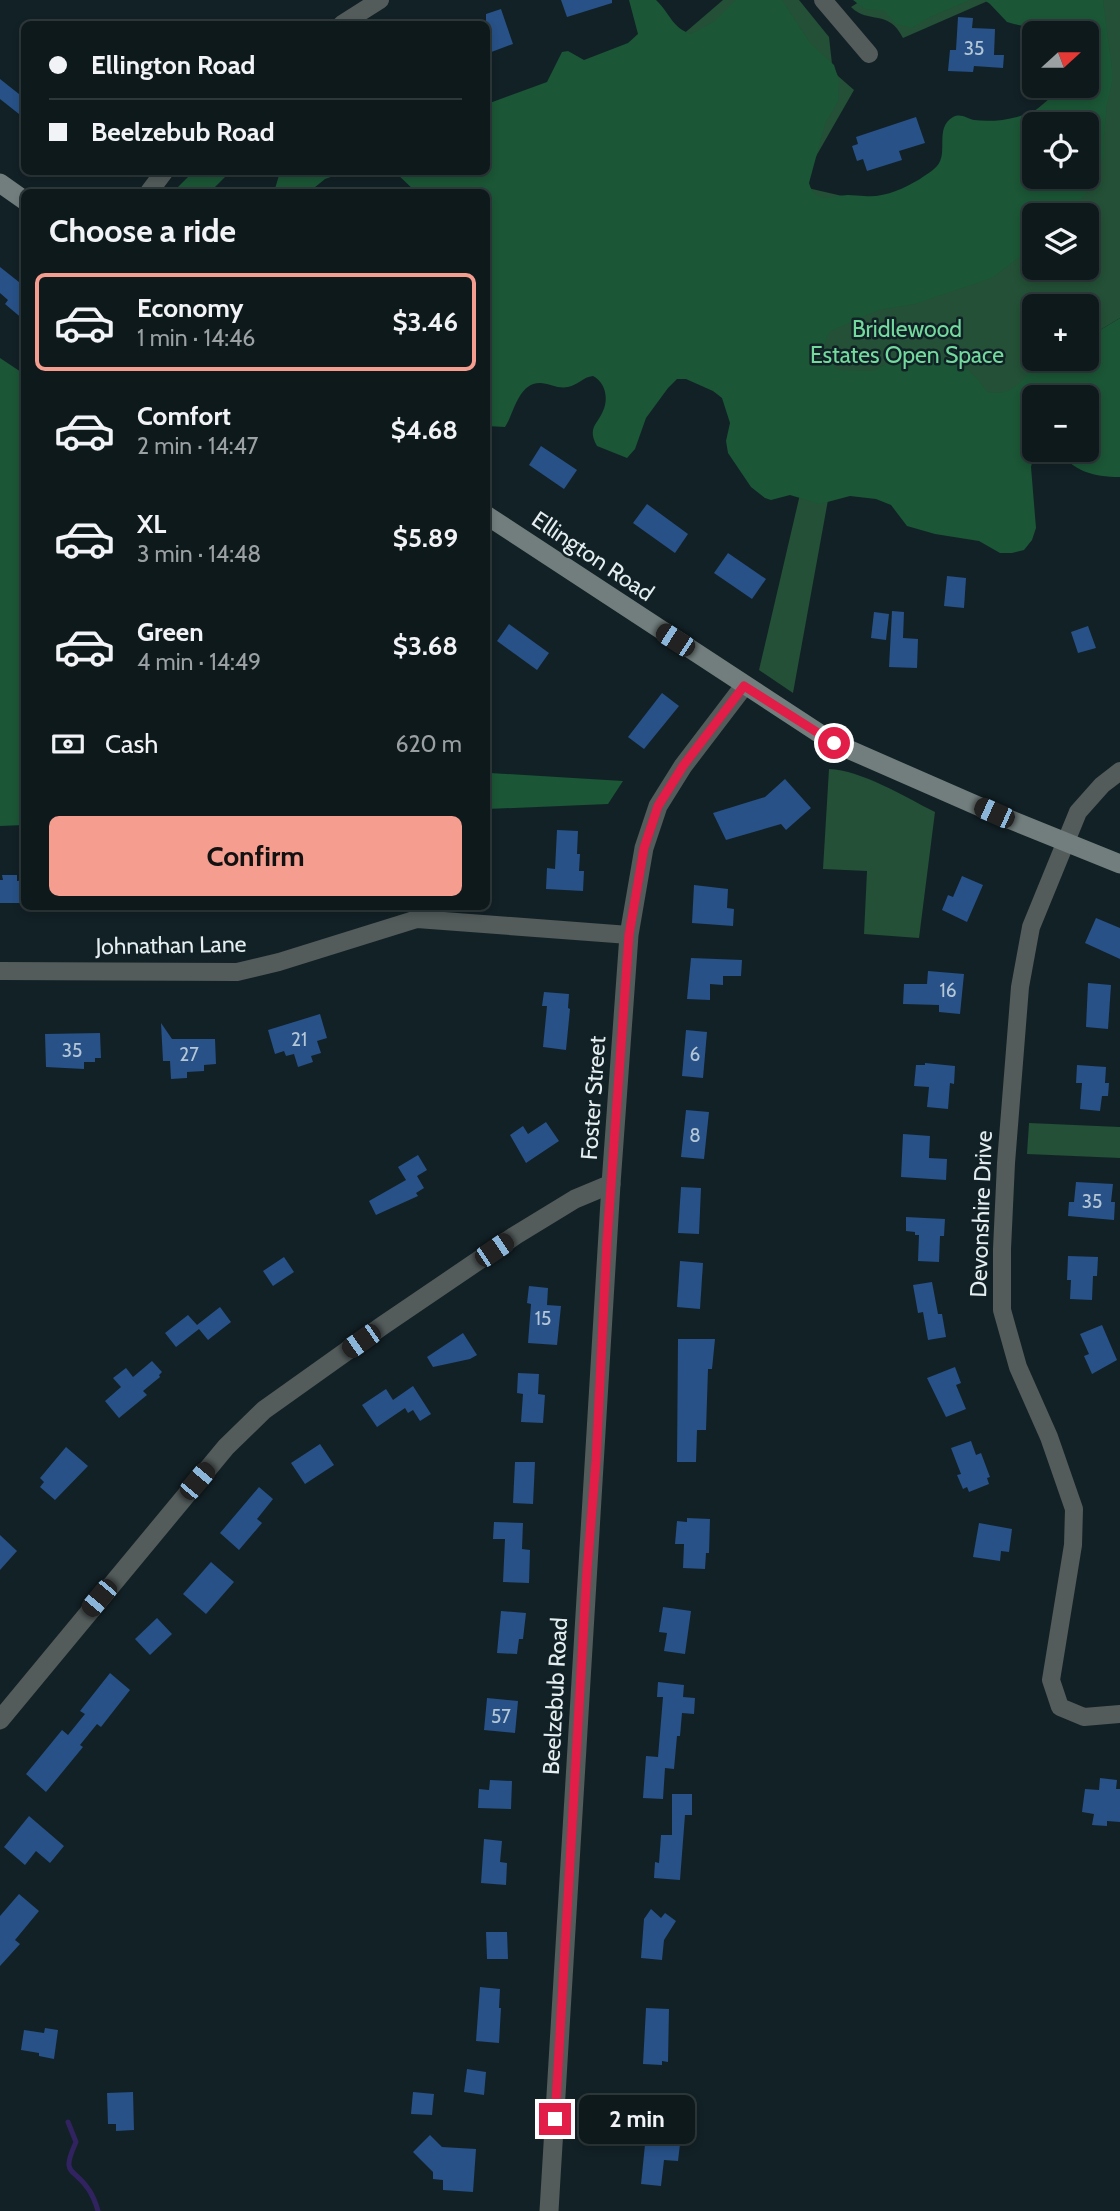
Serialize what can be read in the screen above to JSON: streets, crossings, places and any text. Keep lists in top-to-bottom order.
{
  "streets": {
    "main road": ["Ellington Road"],
    "street": [
      "Johnathan Lane",
      "Foster Street",
      "Devonshire Drive",
      "Beelzebub Road"
    ]
  },
  "crossings": [
    ["Ellington Road", "Foster Street"],
    ["Ellington Road", "Devonshire Drive"],
    ["Johnathan Lane", "Foster Street"],
    ["Foster Street", "Beelzebub Road"]
  ],
  "parks": ["Bridlewood Estates Open Space"],
  "house_numbers": [
    "35",
    "16",
    "21",
    "35",
    "27",
    "6",
    "8",
    "35",
    "15",
    "57"
  ],
  "north": "right",
  "page": {
    "map_buttons": ["+", "−"],
    "banner": ["Ellington Road", "Beelzebub Road"],
    "heading": "Choose a ride",
    "list": [
      {
        "name": "Economy",
        "note": "1 min · 14:46",
        "value": "$3.46"
      },
      {
        "name": "Comfort",
        "note": "2 min · 14:47",
        "value": "$4.68"
      },
      {
        "name": "XL",
        "note": "3 min · 14:48",
        "value": "$5.89"
      },
      {
        "name": "Green",
        "note": "4 min · 14:49",
        "value": "$3.68"
      }
    ],
    "pay": ["Cash", "620 m"],
    "buttons": "Confirm",
    "bubble": "2 min"
  }
}
